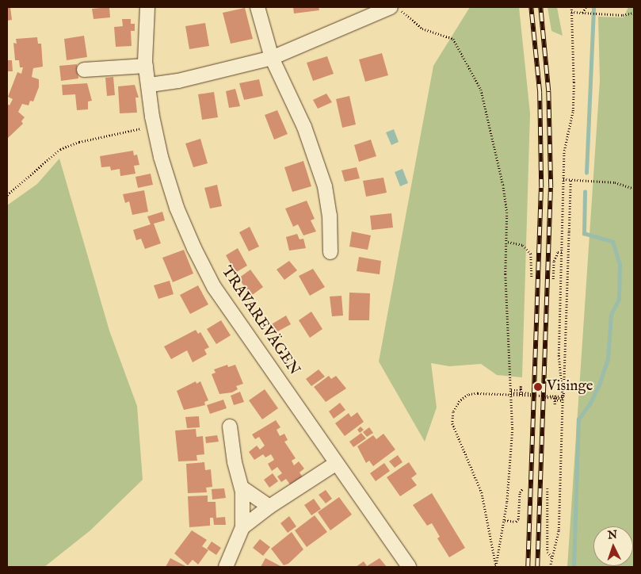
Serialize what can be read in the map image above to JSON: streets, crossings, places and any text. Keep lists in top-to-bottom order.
{
  "streets": {
    "street": ["TRAVAREVÄGEN"]
  },
  "places": ["Visinge"],
  "north": "top"
}
